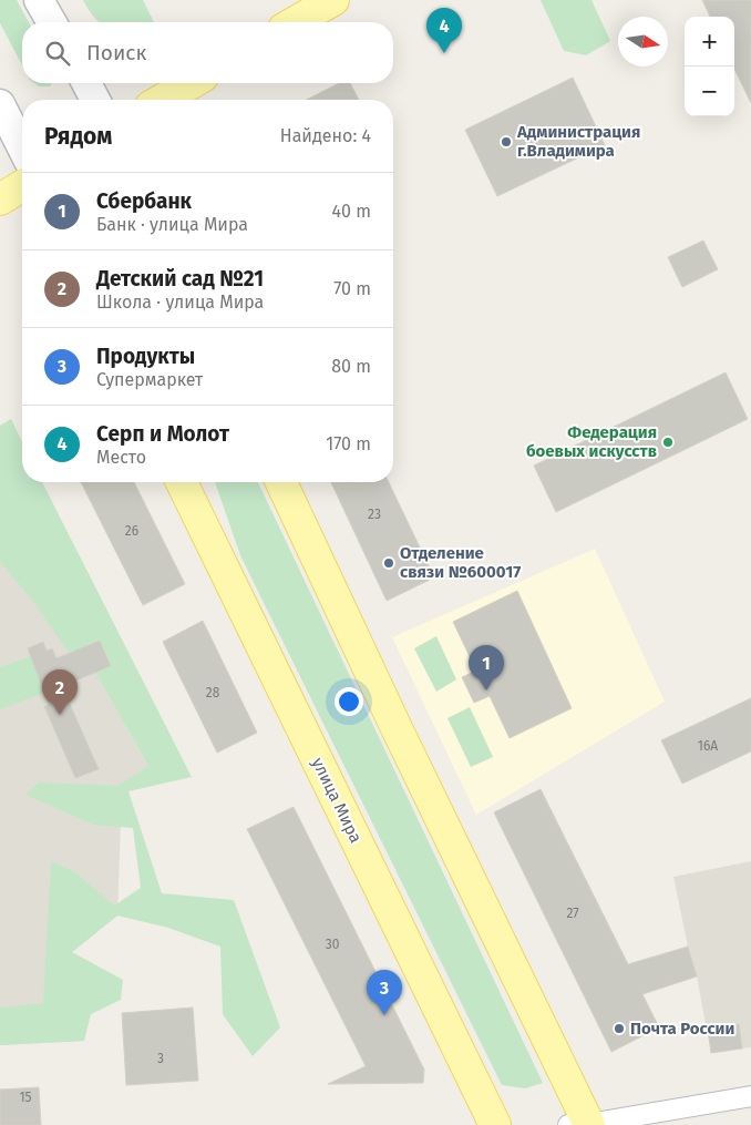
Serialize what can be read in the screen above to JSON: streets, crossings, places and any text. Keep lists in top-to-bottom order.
{
  "streets": {
    "main road": ["улица Мира"]
  },
  "places": [
    "Администрация г.Владимира",
    "Федерация боевых искусств",
    "Отделение связи №600017",
    "Почта России"
  ],
  "house_numbers": [
    "23",
    "26",
    "28",
    "16А",
    "27",
    "30",
    "3",
    "15"
  ],
  "north": "right",
  "page": {
    "pins": [
      "4",
      "1",
      "2",
      "3"
    ],
    "map_buttons": ["+", "−"],
    "search": "Поиск",
    "heading": ["Рядом", "Найдено: 4"],
    "list": [
      {
        "mark": "1",
        "name": "Сбербанк",
        "note": "Банк · улица Мира",
        "value": "40 m"
      },
      {
        "mark": "2",
        "name": "Детский сад №21",
        "note": "Школа · улица Мира",
        "value": "70 m"
      },
      {
        "mark": "3",
        "name": "Продукты",
        "note": "Супермаркет",
        "value": "80 m"
      },
      {
        "mark": "4",
        "name": "Серп и Молот",
        "note": "Место",
        "value": "170 m"
      }
    ]
  }
}
